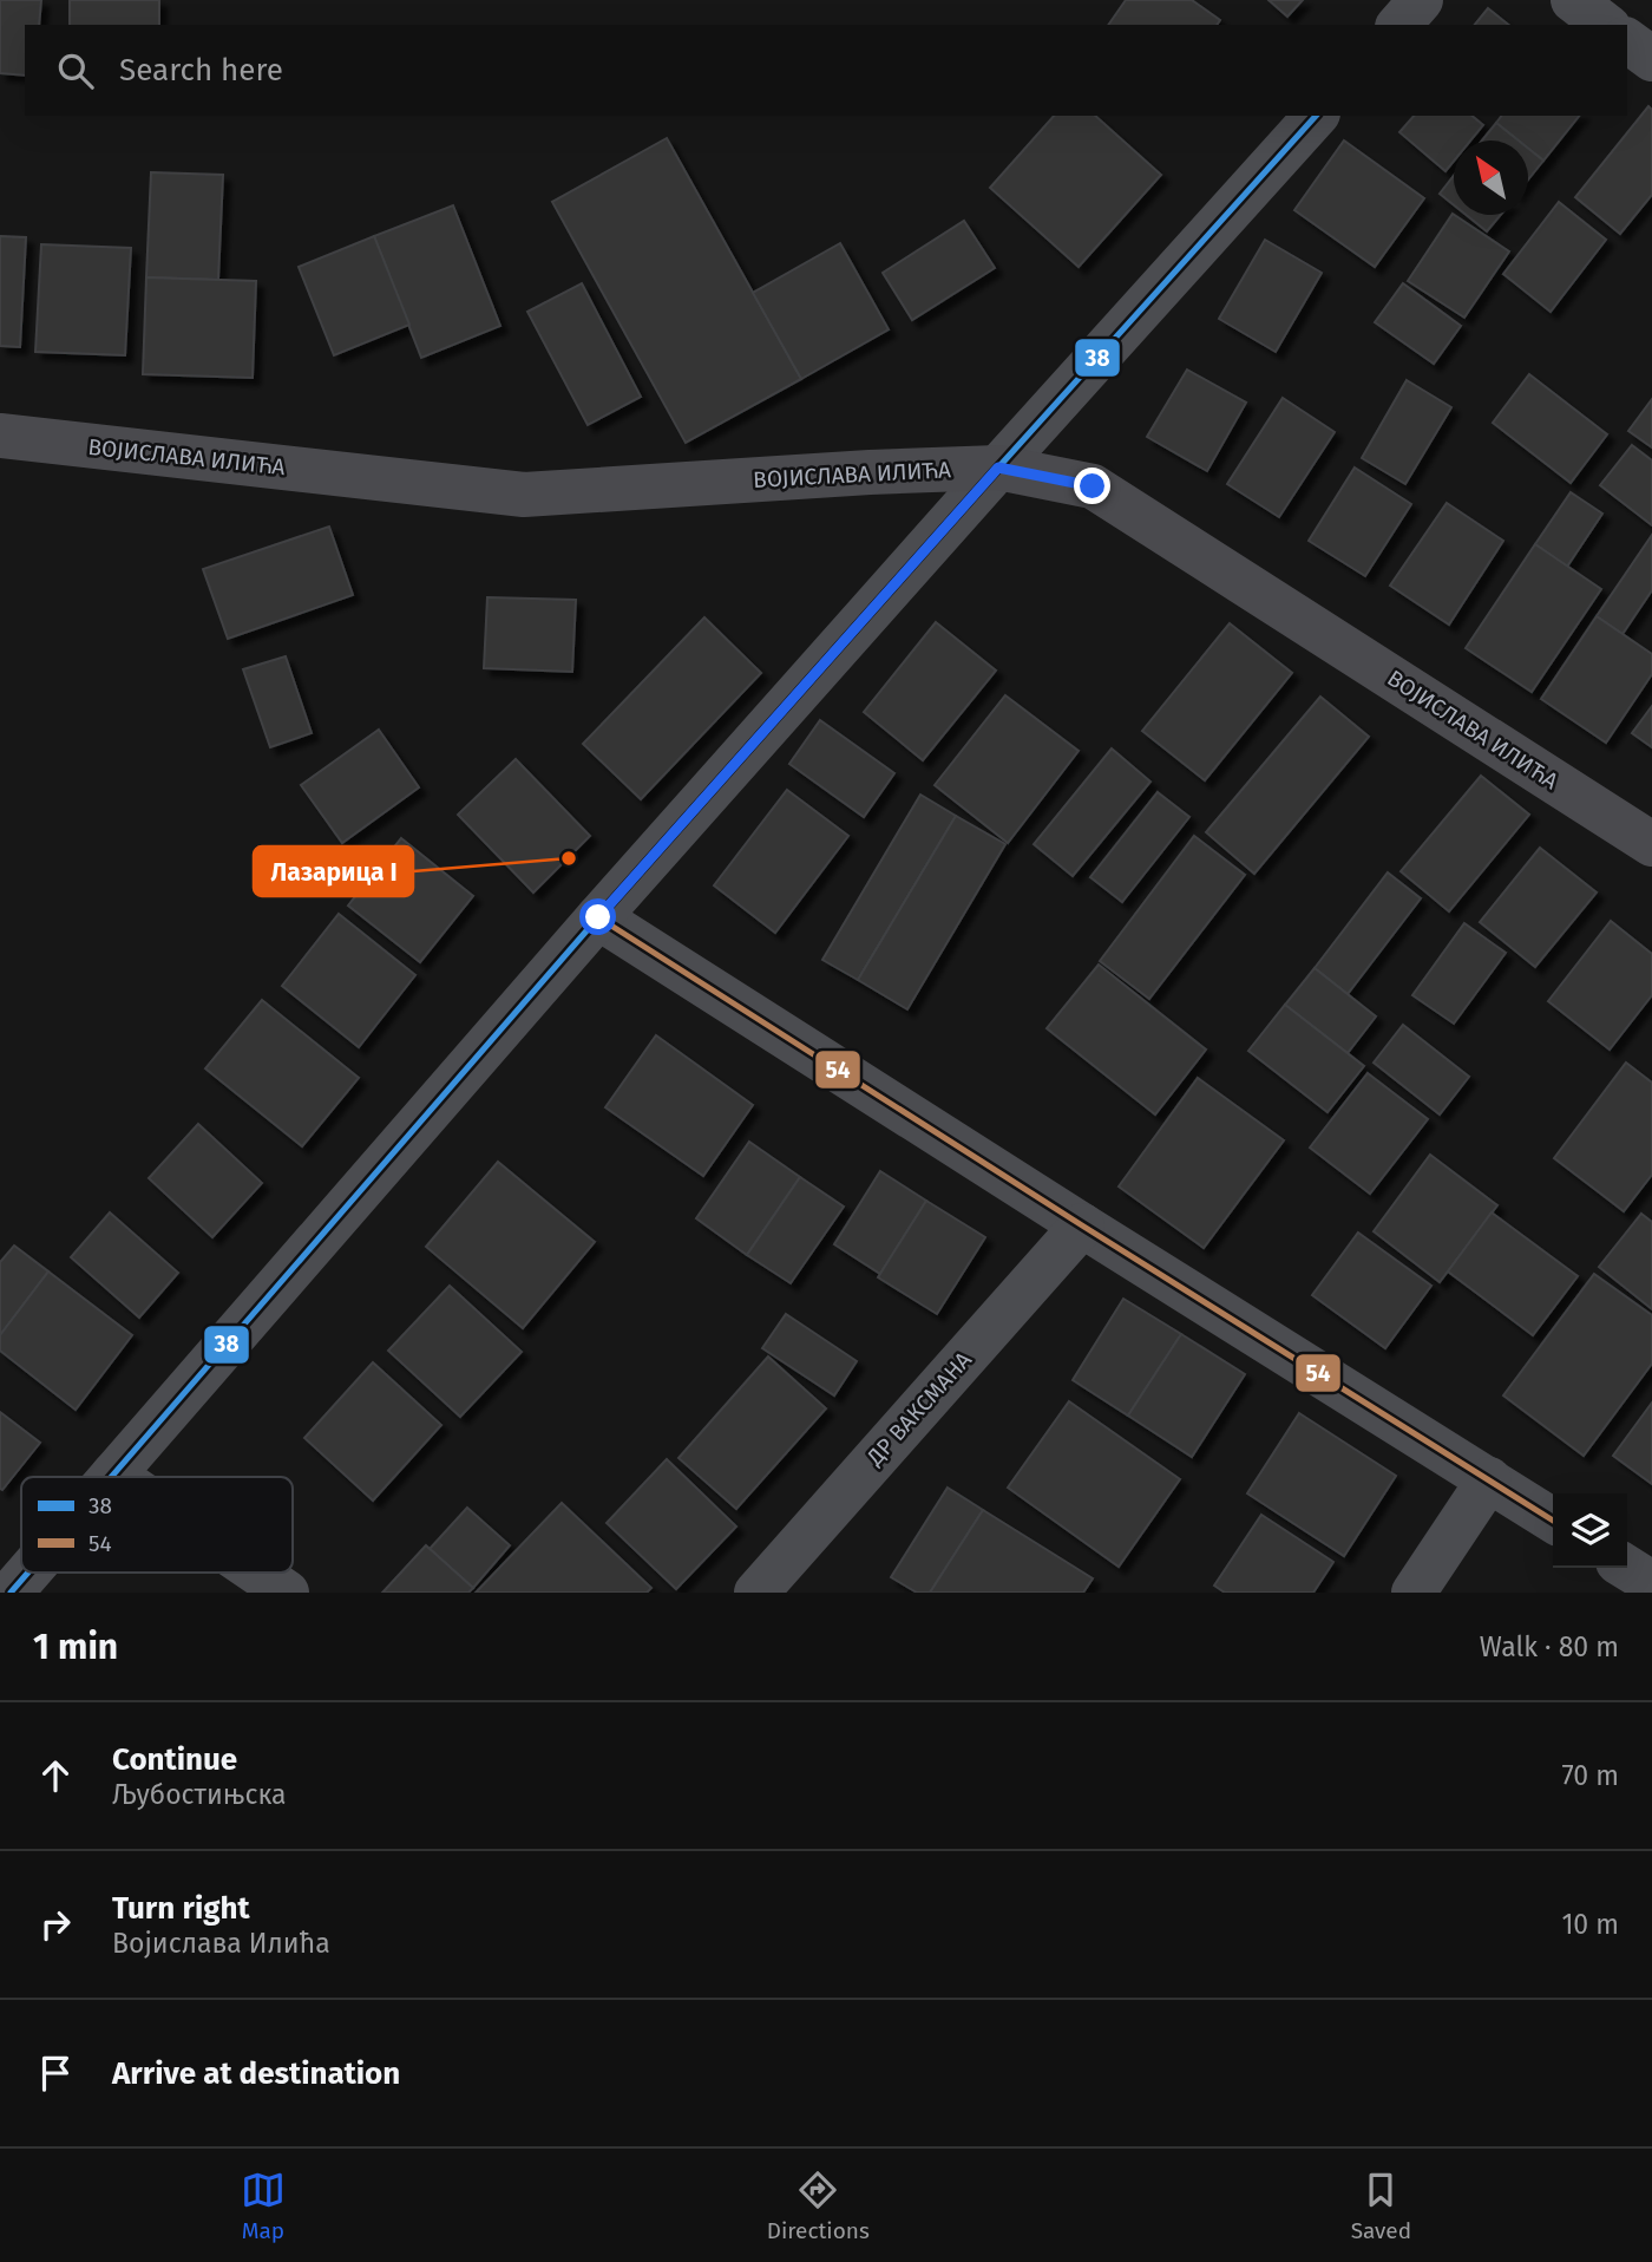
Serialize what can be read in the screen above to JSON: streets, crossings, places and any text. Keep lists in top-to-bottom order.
{
  "streets": {
    "street": ["ВОЈИСЛАВА ИЛИЋА", "ДР ВАКСМАНА"]
  },
  "places": ["Лазарица I"],
  "lines": ["transit line 38", "transit line 54"],
  "legend": ["38", "54"],
  "north": "top left",
  "page": {
    "search": "Search here",
    "heading": ["1 min", "Walk · 80 m"],
    "list": [
      ["Continue", "Љубостињска", "70 m"],
      ["Turn right", "Војислава Илића", "10 m"],
      "Arrive at destination"
    ],
    "nav": ["Map", "Directions", "Saved"]
  }
}
